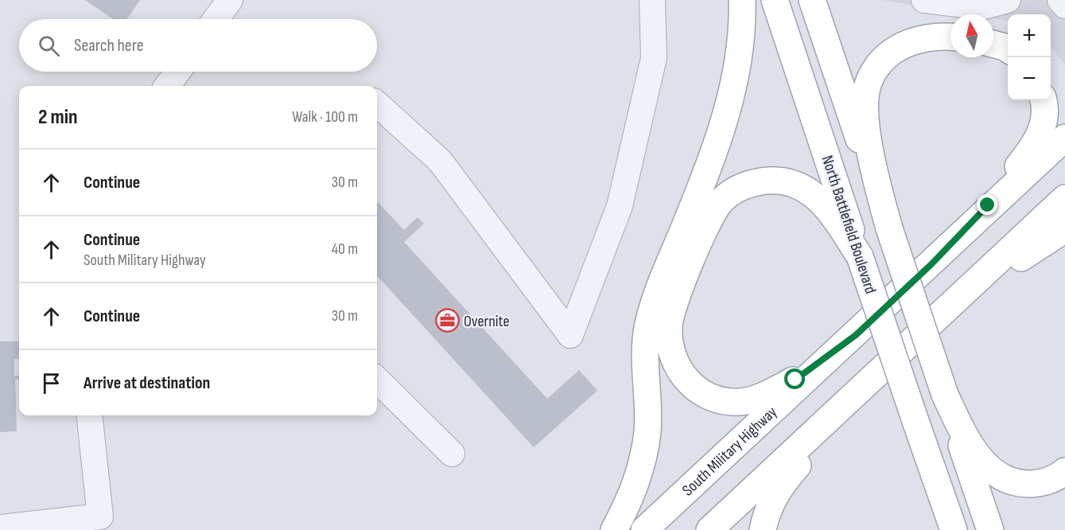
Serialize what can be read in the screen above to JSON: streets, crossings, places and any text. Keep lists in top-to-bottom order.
{
  "streets": {
    "main road": ["North Battlefield Boulevard", "South Military Highway"]
  },
  "places": {
    "office": ["Overnite"]
  },
  "north": "top",
  "page": {
    "map_buttons": ["+", "−"],
    "search": "Search here",
    "heading": ["2 min", "Walk · 100 m"],
    "list": [
      ["Continue", "30 m"],
      ["Continue", "South Military Highway", "40 m"],
      ["Continue", "30 m"],
      "Arrive at destination"
    ]
  }
}
